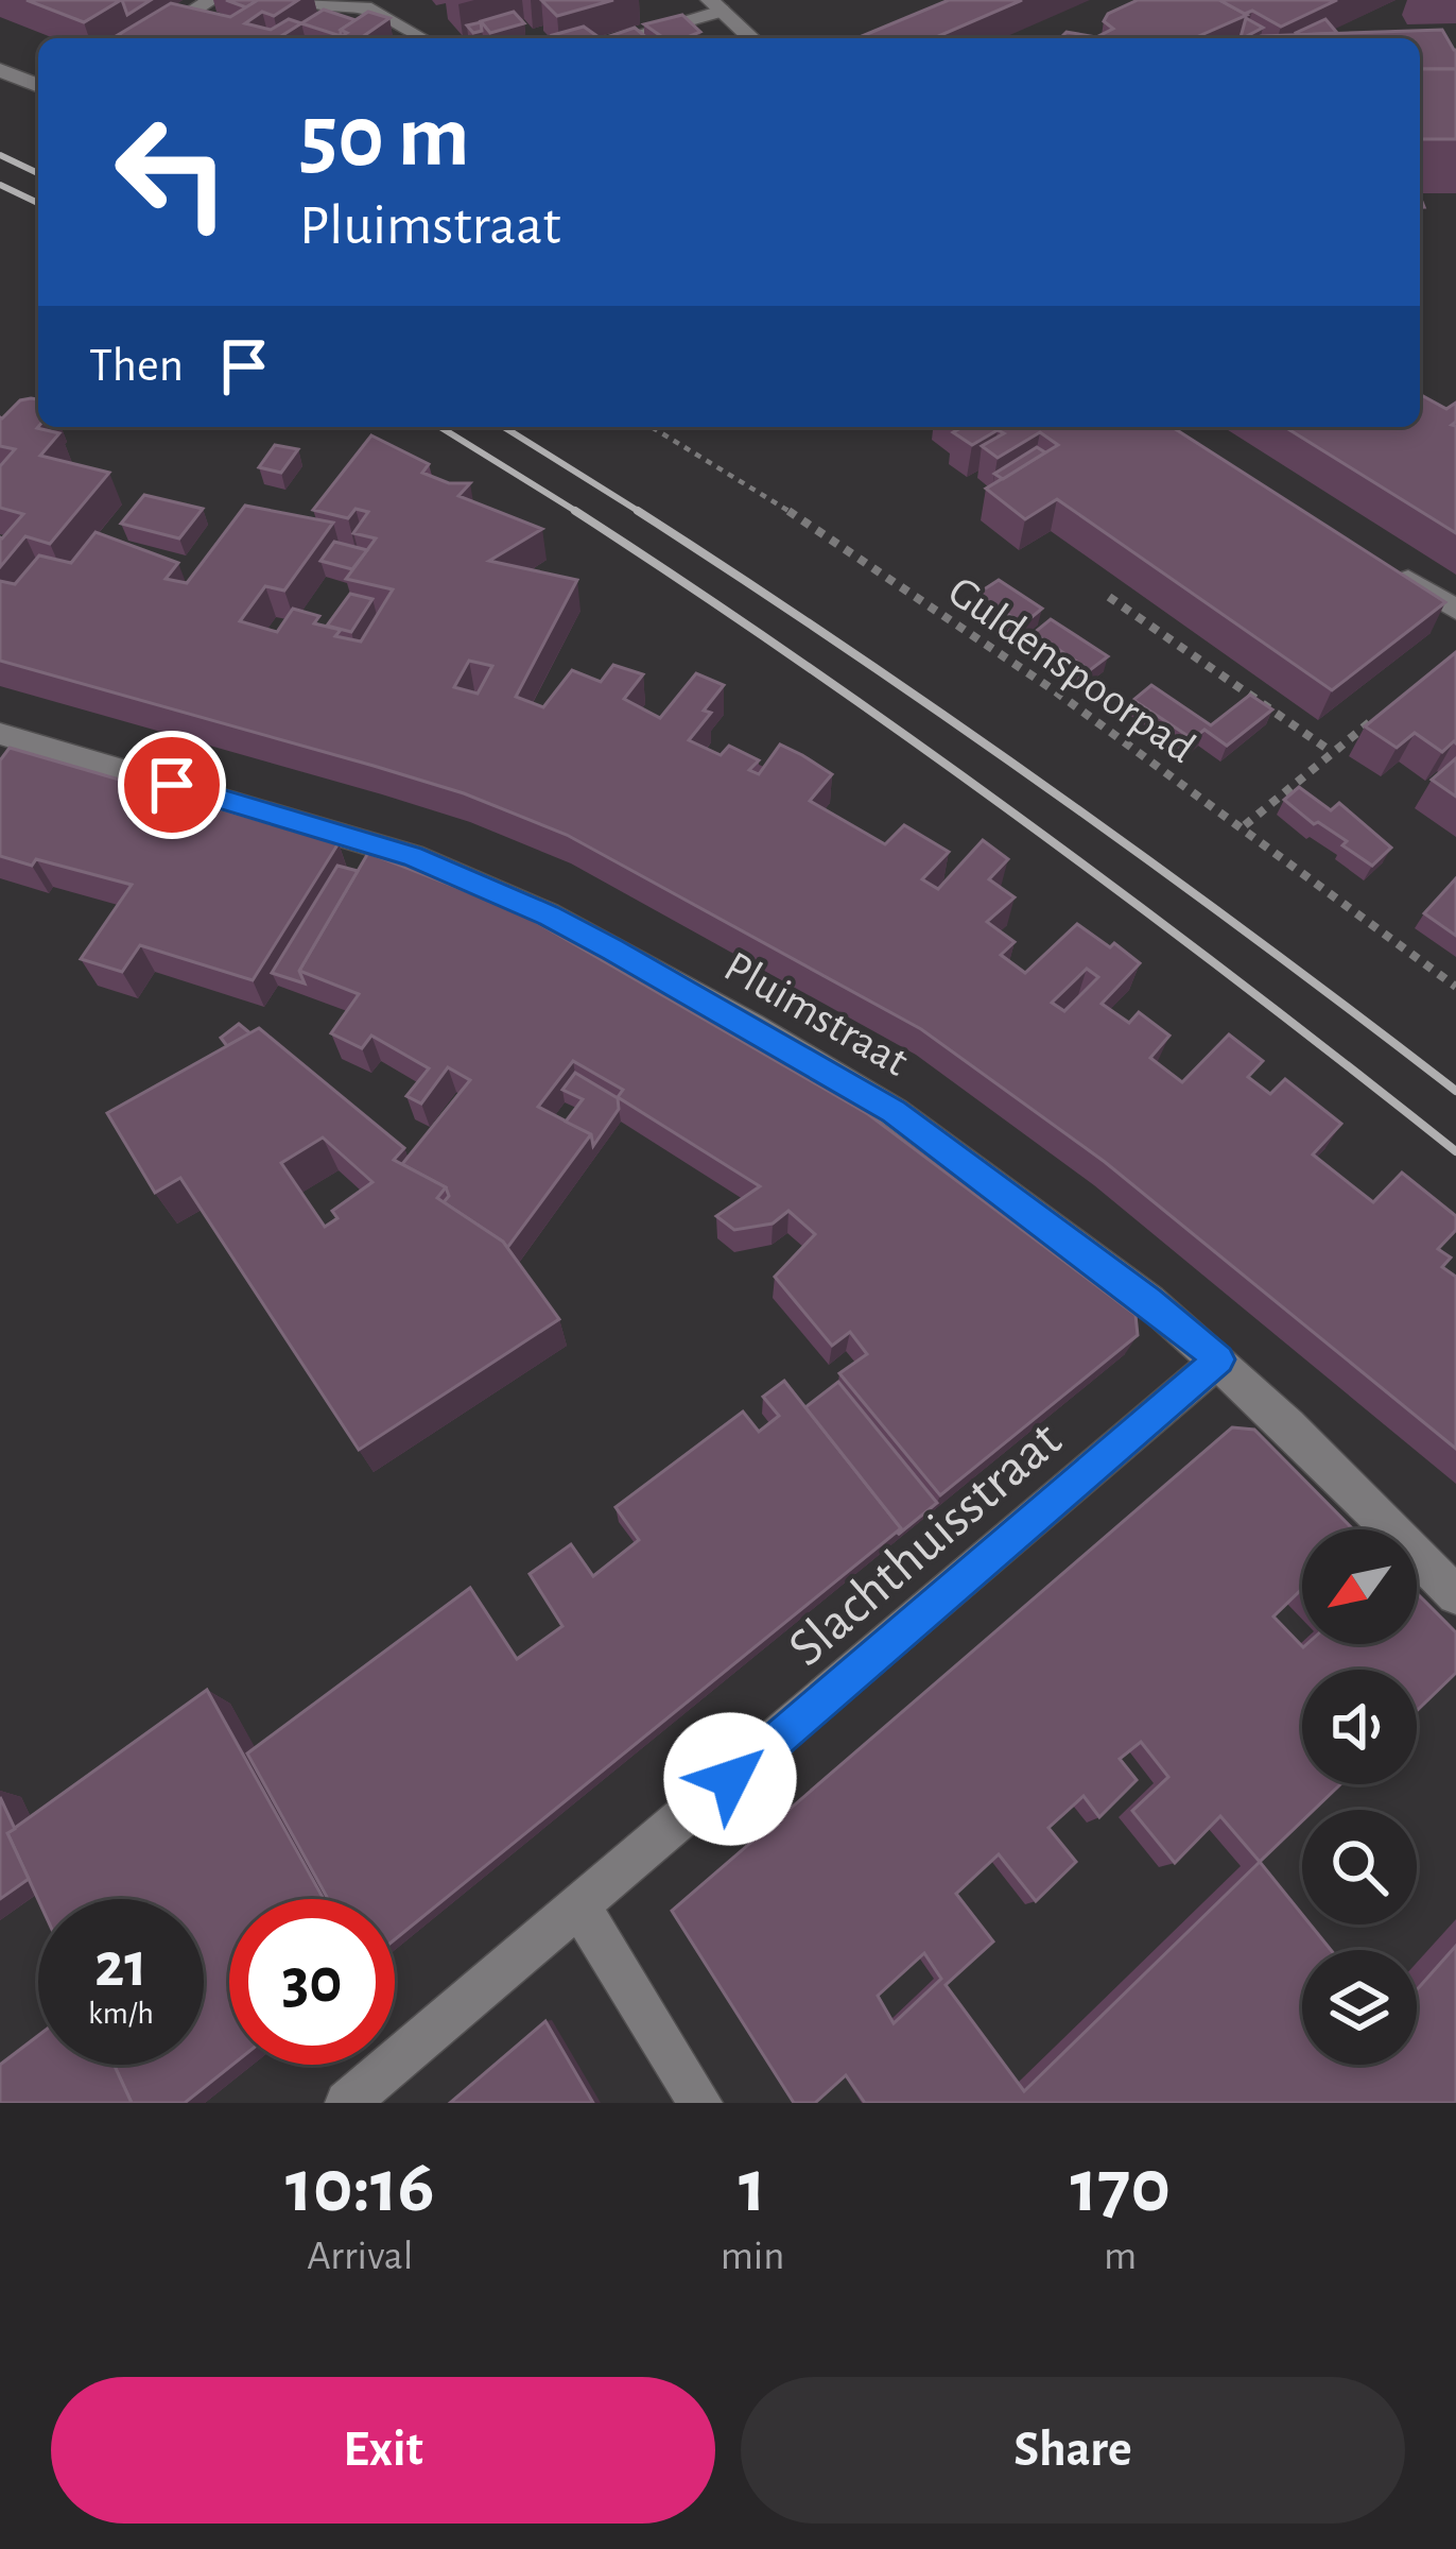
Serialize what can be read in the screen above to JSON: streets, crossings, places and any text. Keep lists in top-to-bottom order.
{
  "streets": {
    "street": ["Pluimstraat", "Slachthuisstraat"],
    "path": ["Guldenspoorpad"]
  },
  "crossings": [
    ["Pluimstraat", "Slachthuisstraat"]
  ],
  "north": "bottom left",
  "page": {
    "turn": ["50 m", "Pluimstraat"],
    "then": "Then",
    "speed": "21 km/h",
    "limit": "30",
    "eta": [
      "10:16",
      "Arrival",
      "1",
      "min",
      "170",
      "m"
    ],
    "buttons": ["Exit", "Share"]
  }
}
